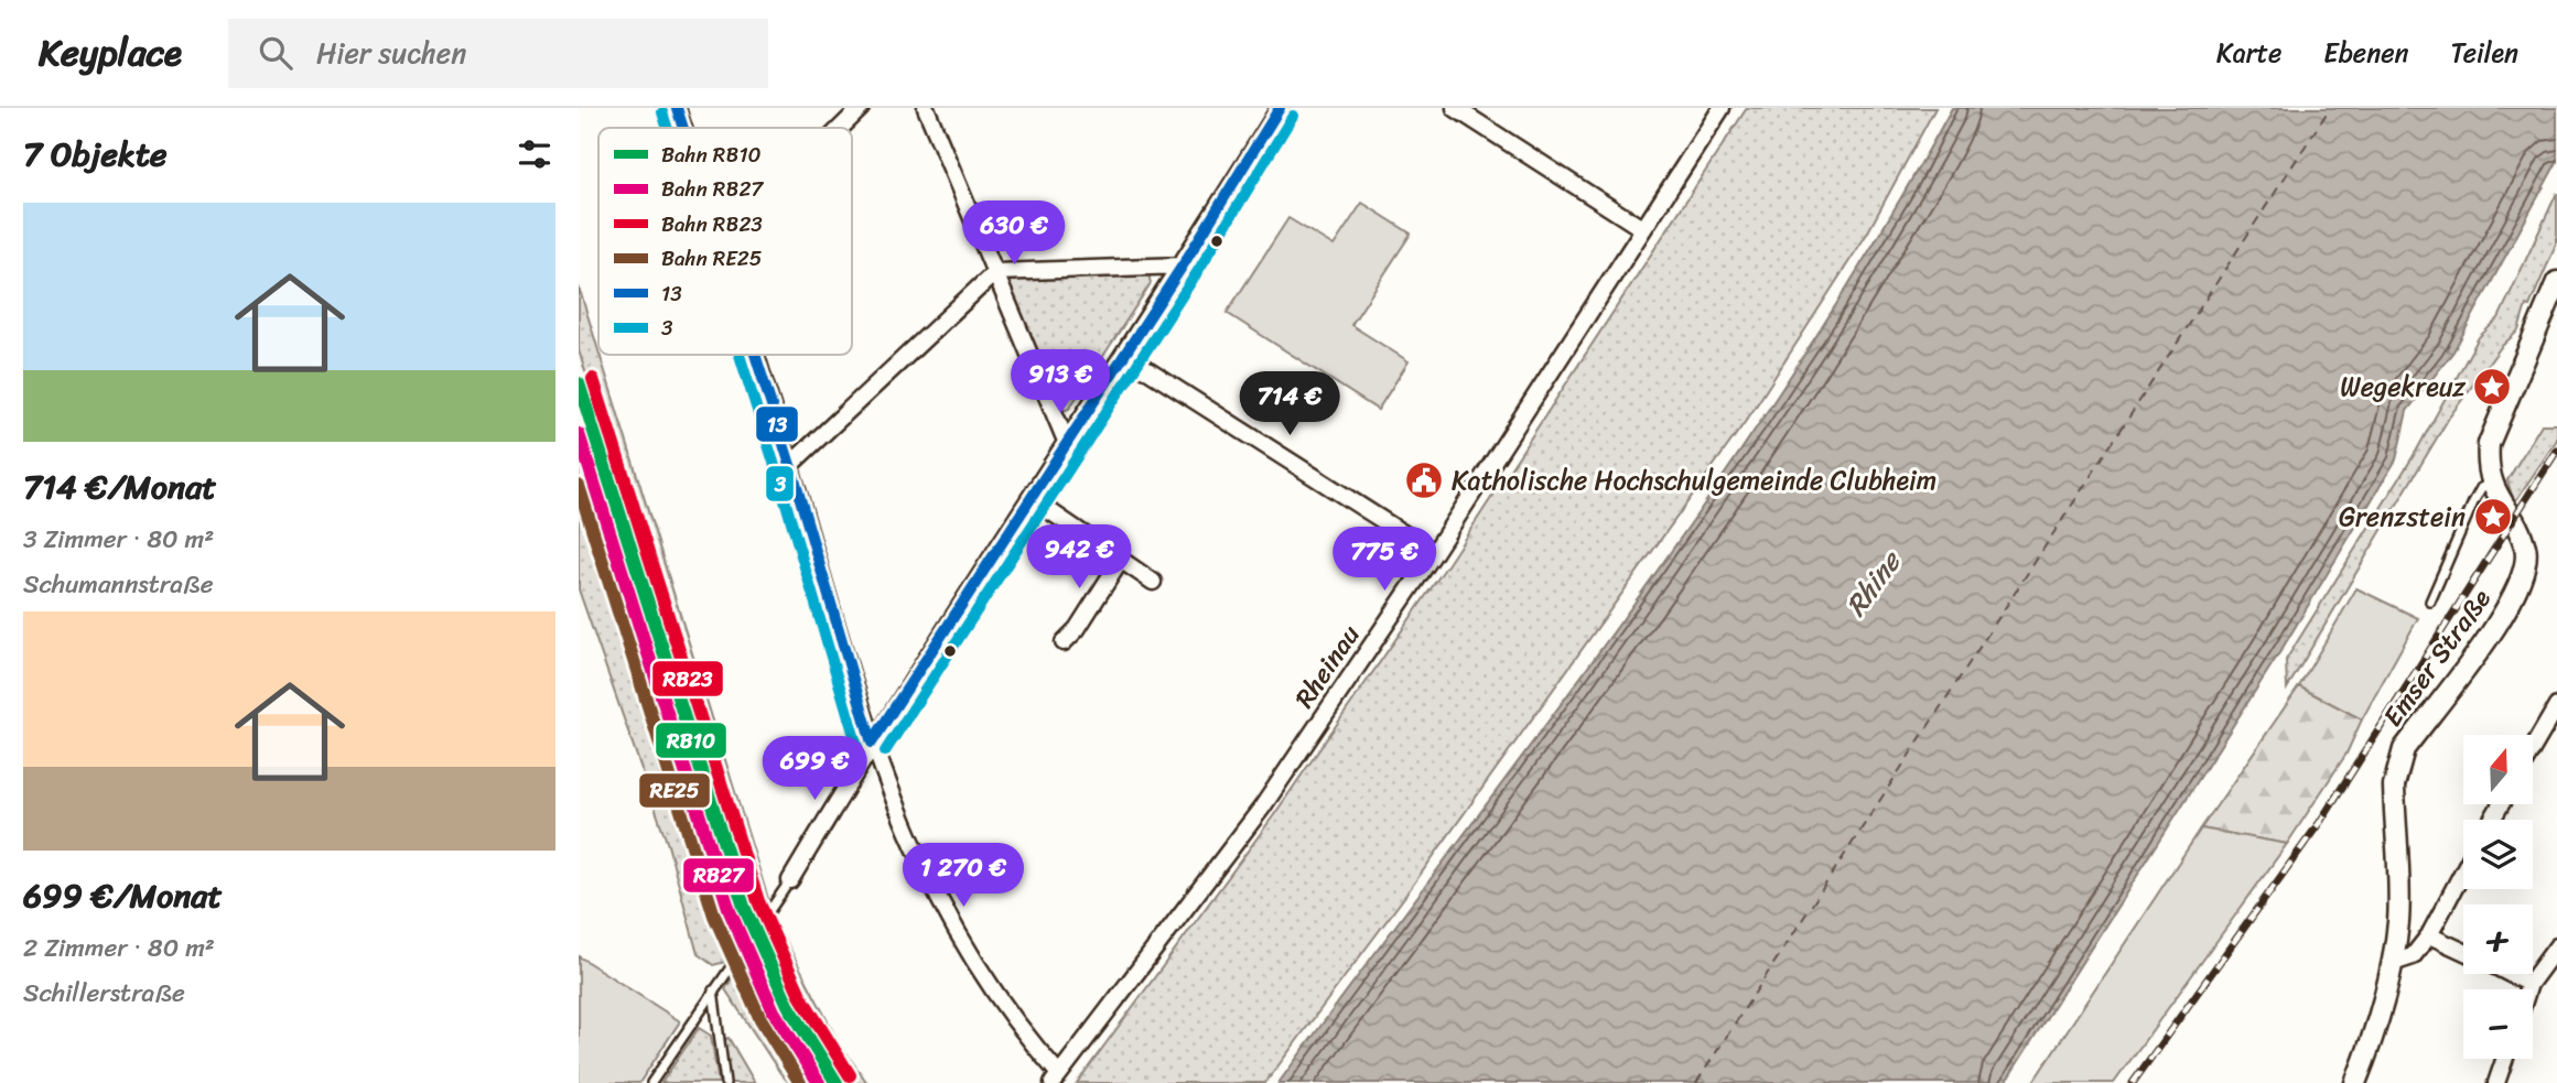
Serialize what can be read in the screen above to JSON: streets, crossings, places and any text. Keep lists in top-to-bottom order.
{
  "streets": {
    "street": ["Emser Straße", "Rheinau"]
  },
  "water": ["Rhine"],
  "places": {
    "place": ["Wegekreuz", "Grenzstein"],
    "public building": ["Katholische Hochschulgemeinde Clubheim"]
  },
  "lines": [
    "transit line 13",
    "transit line 3",
    "rail line RB23",
    "rail line RB10",
    "rail line RB27",
    "rail line RE25"
  ],
  "legend": [
    "Bahn RB10",
    "Bahn RB27",
    "Bahn RB23",
    "Bahn RE25",
    "13",
    "3"
  ],
  "north": "top",
  "page": {
    "header": "Keyplace",
    "search": "Hier suchen",
    "nav": ["Karte", "Ebenen", "Teilen"],
    "heading": "7 Objekte",
    "list": [
      {
        "name": "714 €/Monat",
        "note": "3 Zimmer · 80 m² · Schumannstraße"
      },
      {
        "name": "699 €/Monat",
        "note": "2 Zimmer · 80 m² · Schillerstraße"
      }
    ],
    "price": [
      "630 €",
      "913 €",
      "714 €",
      "942 €",
      "775 €",
      "699 €",
      "1 270 €"
    ],
    "map_buttons": ["+", "−"]
  }
}
